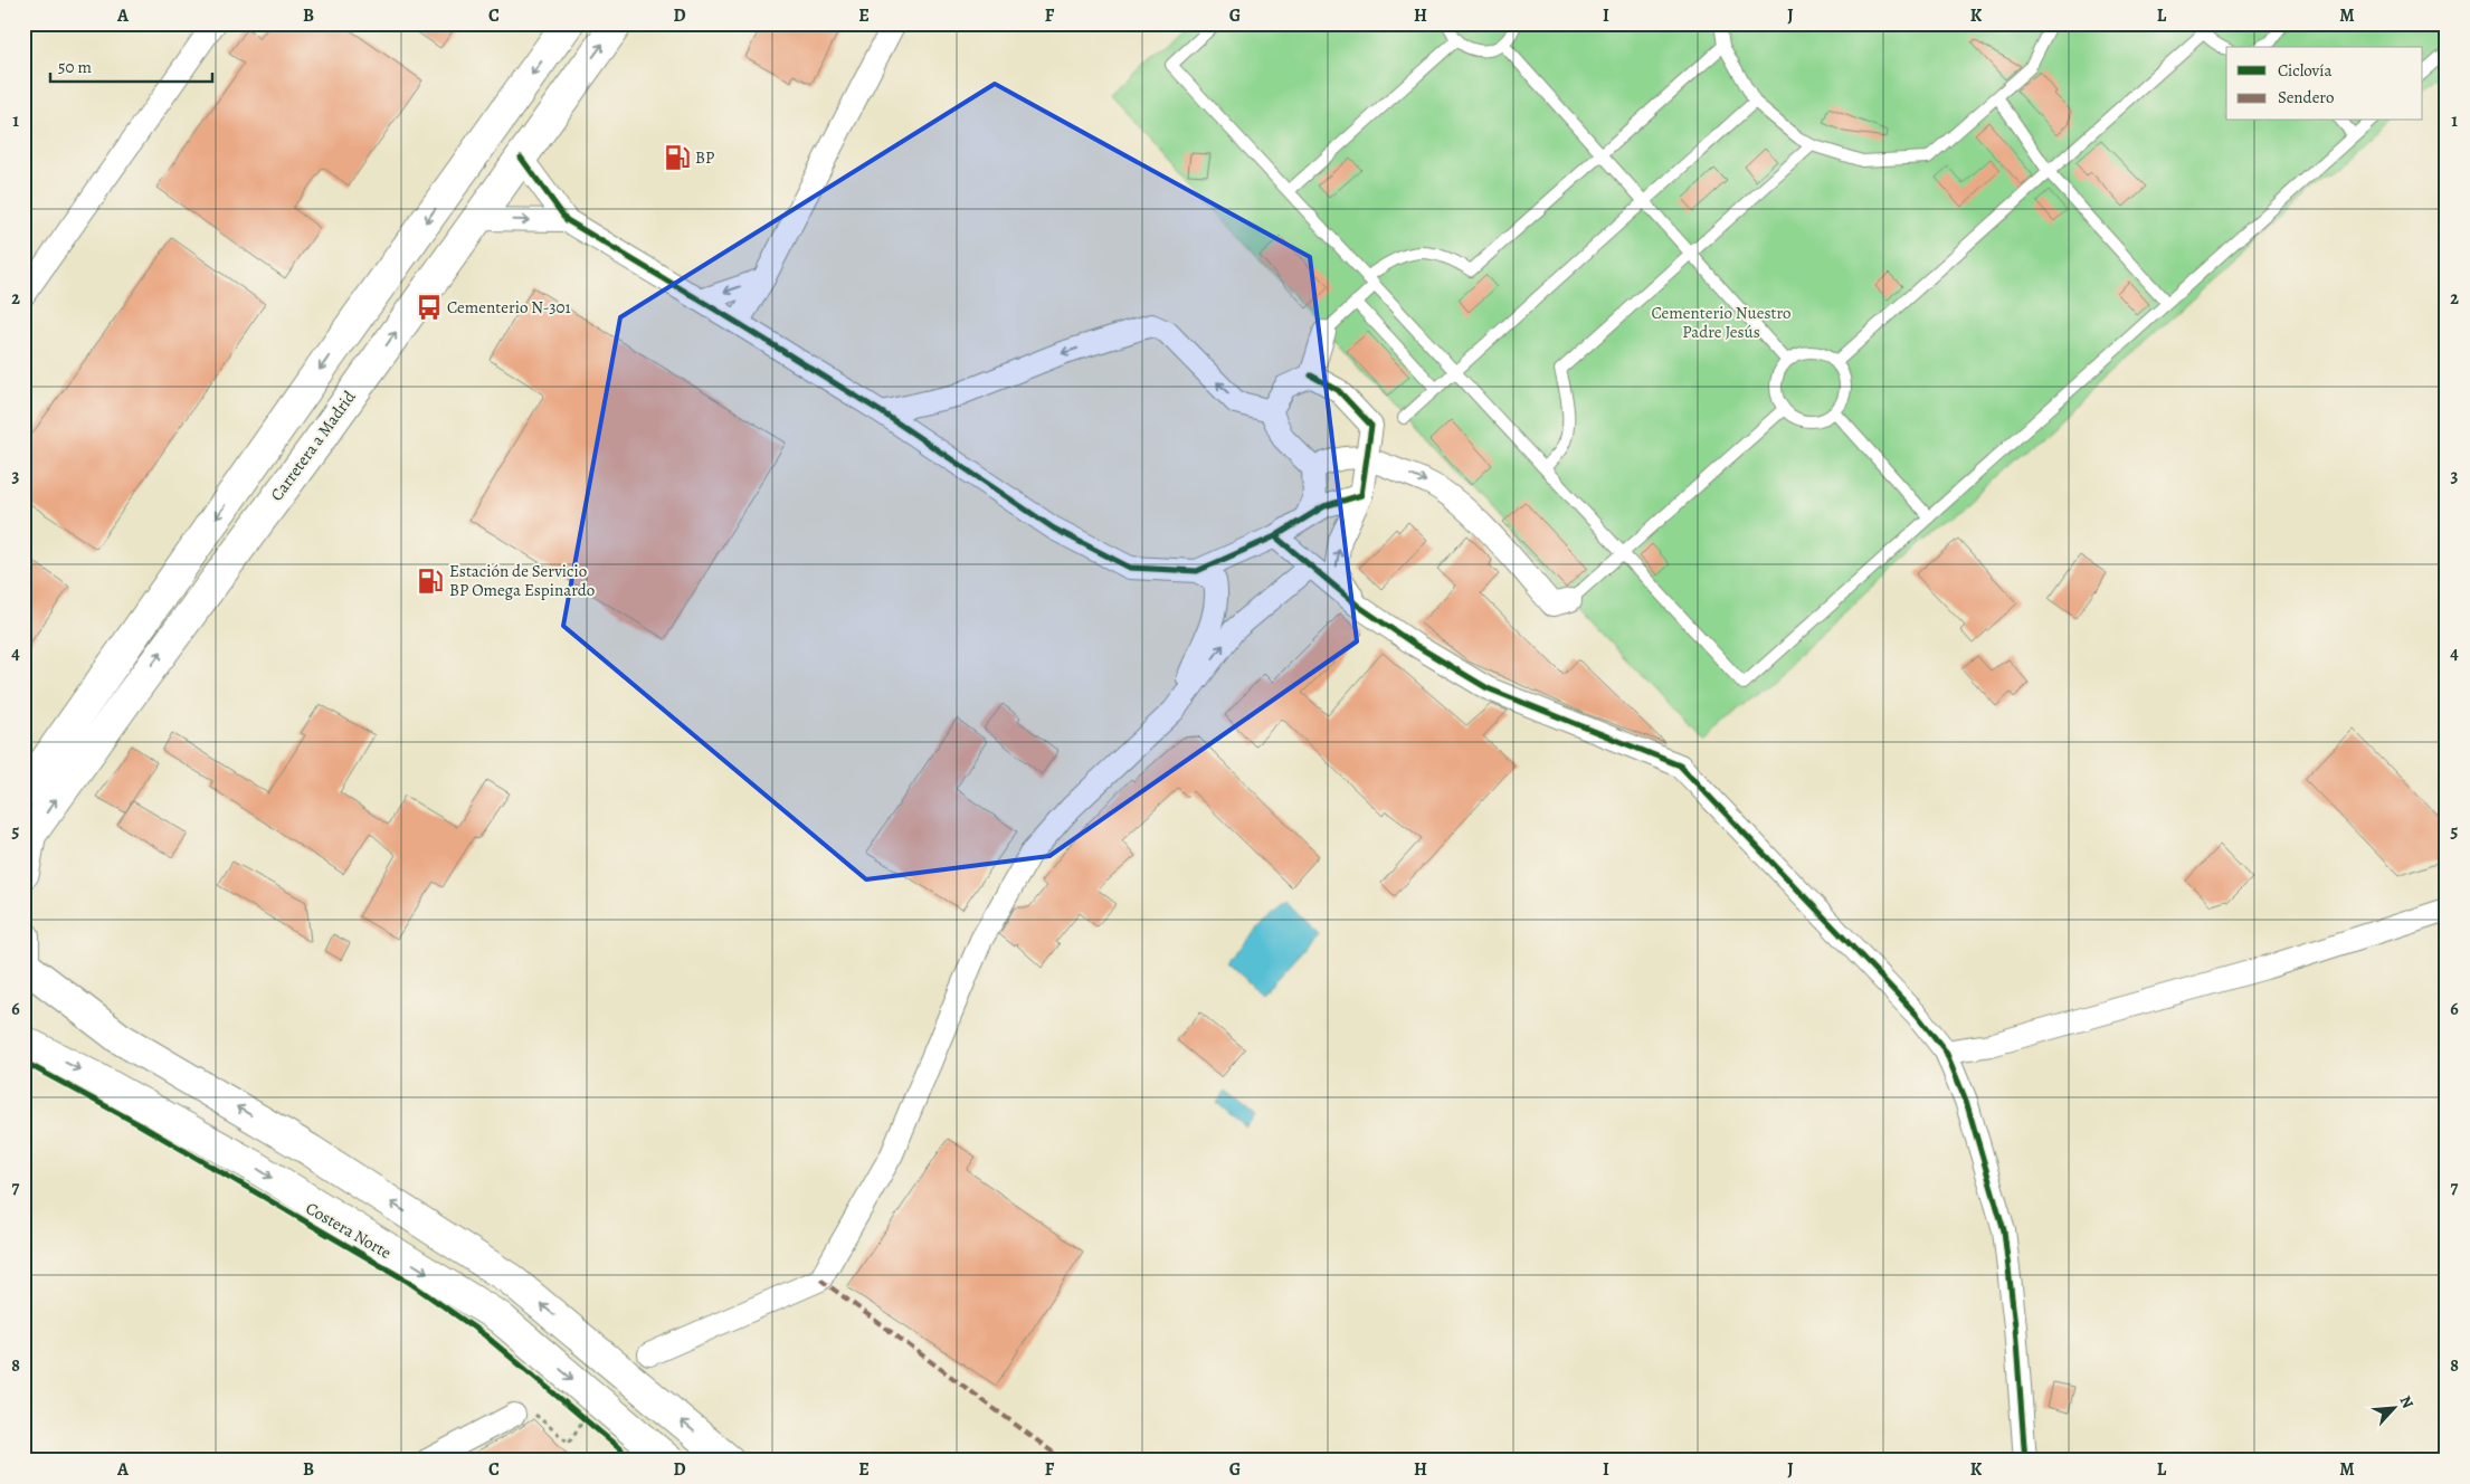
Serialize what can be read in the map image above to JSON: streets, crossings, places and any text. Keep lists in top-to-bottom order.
{
  "streets": {
    "main road": ["Carretera a Madrid", "Costera Norte"]
  },
  "parks": ["Cementerio Nuestro Padre Jesús"],
  "places": {
    "fuel station": ["BP", "Estación de Servicio BP Omega Espinardo"],
    "bus stop": ["Cementerio N-301"]
  },
  "legend": ["Ciclovía", "Sendero"],
  "scale_bar": "50 m",
  "north": "top right",
  "grid": {
    "columns": [
      "A",
      "B",
      "C",
      "D",
      "E",
      "F",
      "G",
      "H",
      "I",
      "J",
      "K",
      "L",
      "M"
    ],
    "rows": [
      "1",
      "2",
      "3",
      "4",
      "5",
      "6",
      "7",
      "8"
    ]
  }
}
